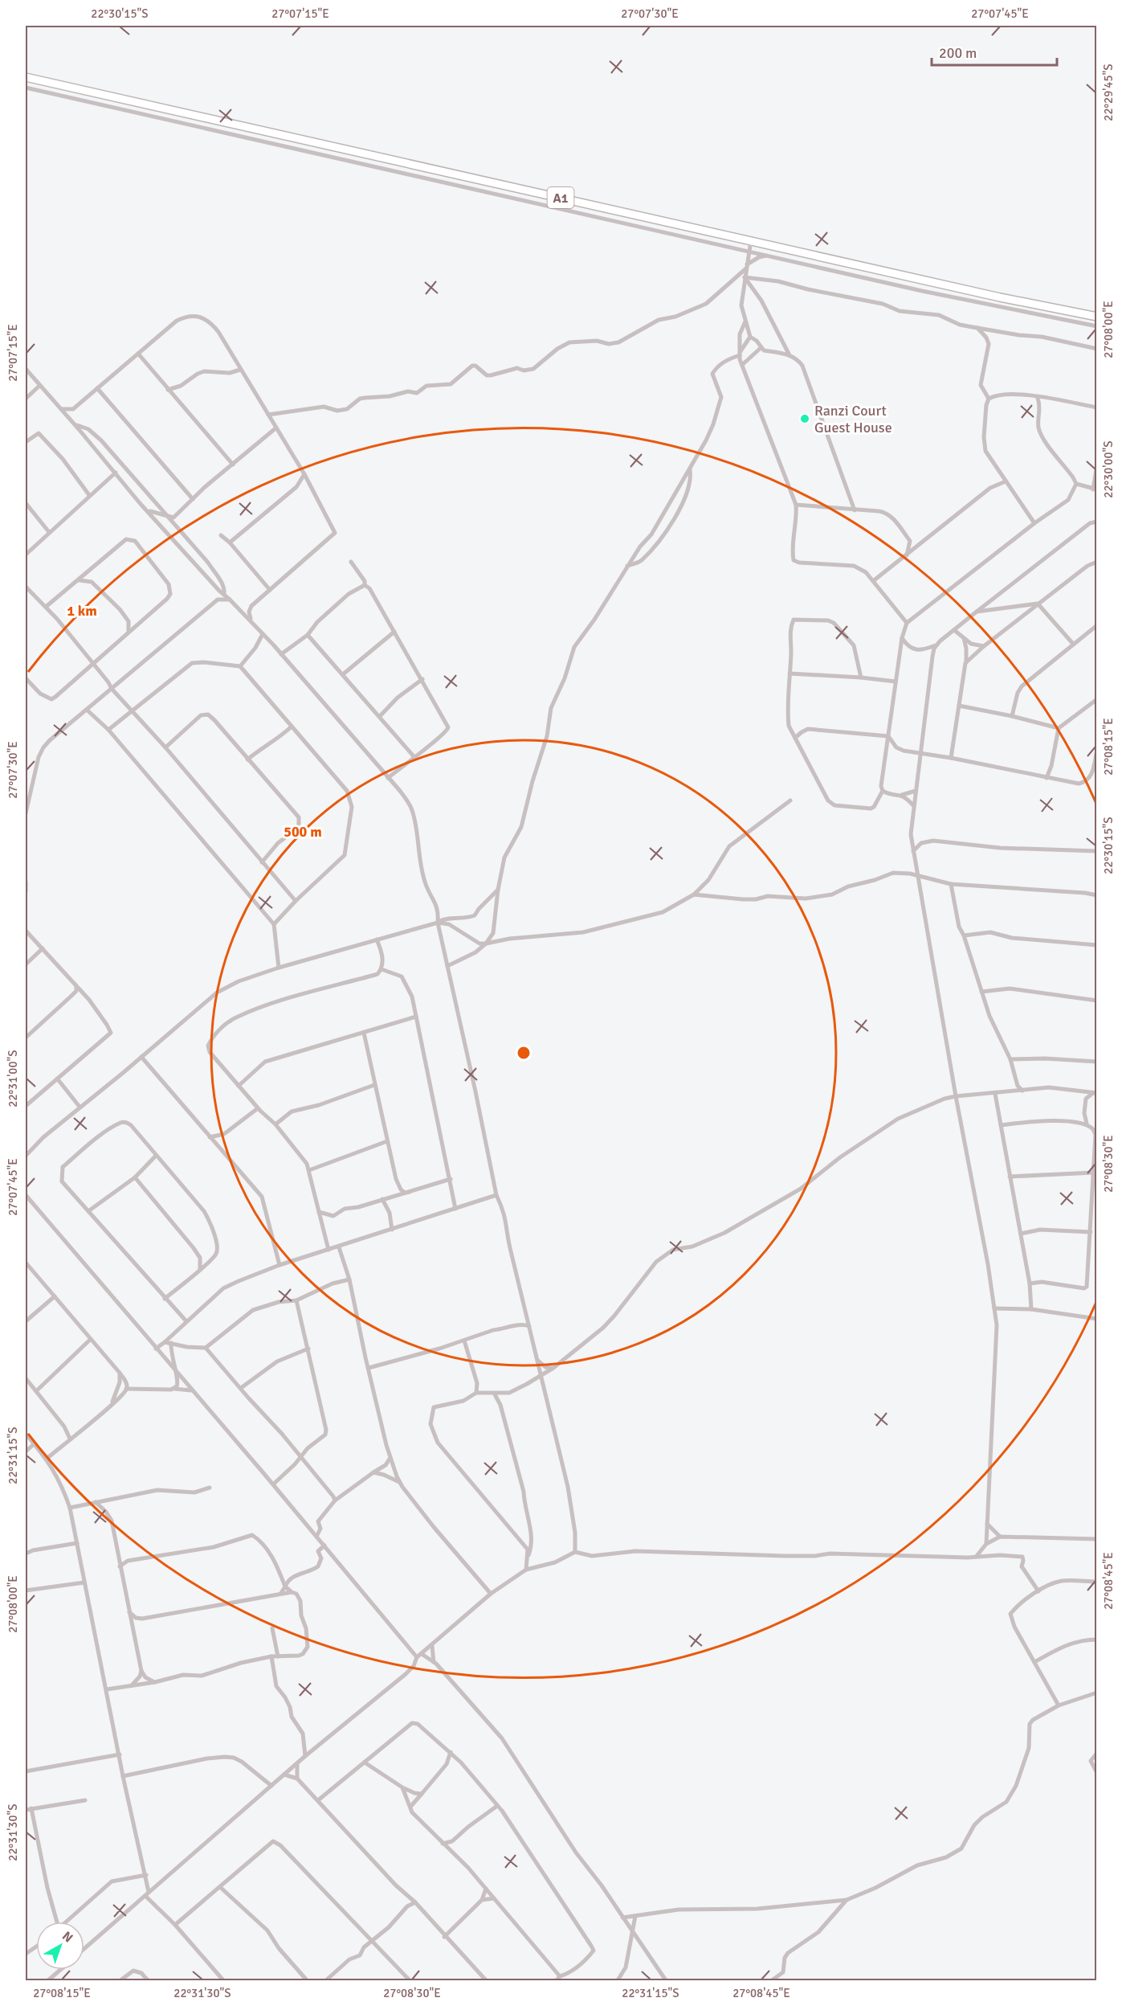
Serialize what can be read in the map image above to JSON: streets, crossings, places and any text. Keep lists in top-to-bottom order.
{
  "streets": {
    "highway": ["A1"]
  },
  "places": ["Ranzi Court Guest House"],
  "scale_bar": "200 m",
  "north": "top right",
  "coordinates": [
    "22°30'15\"S",
    "27°07'15\"E",
    "27°07'30\"E",
    "27°07'45\"E",
    "22°29'45\"S",
    "27°08'00\"E",
    "22°30'00\"S",
    "27°08'15\"E",
    "22°31'00\"S",
    "27°08'30\"E",
    "22°31'15\"S",
    "27°08'45\"E",
    "22°31'30\"S"
  ],
  "rings": ["1 km", "500 m"]
}
